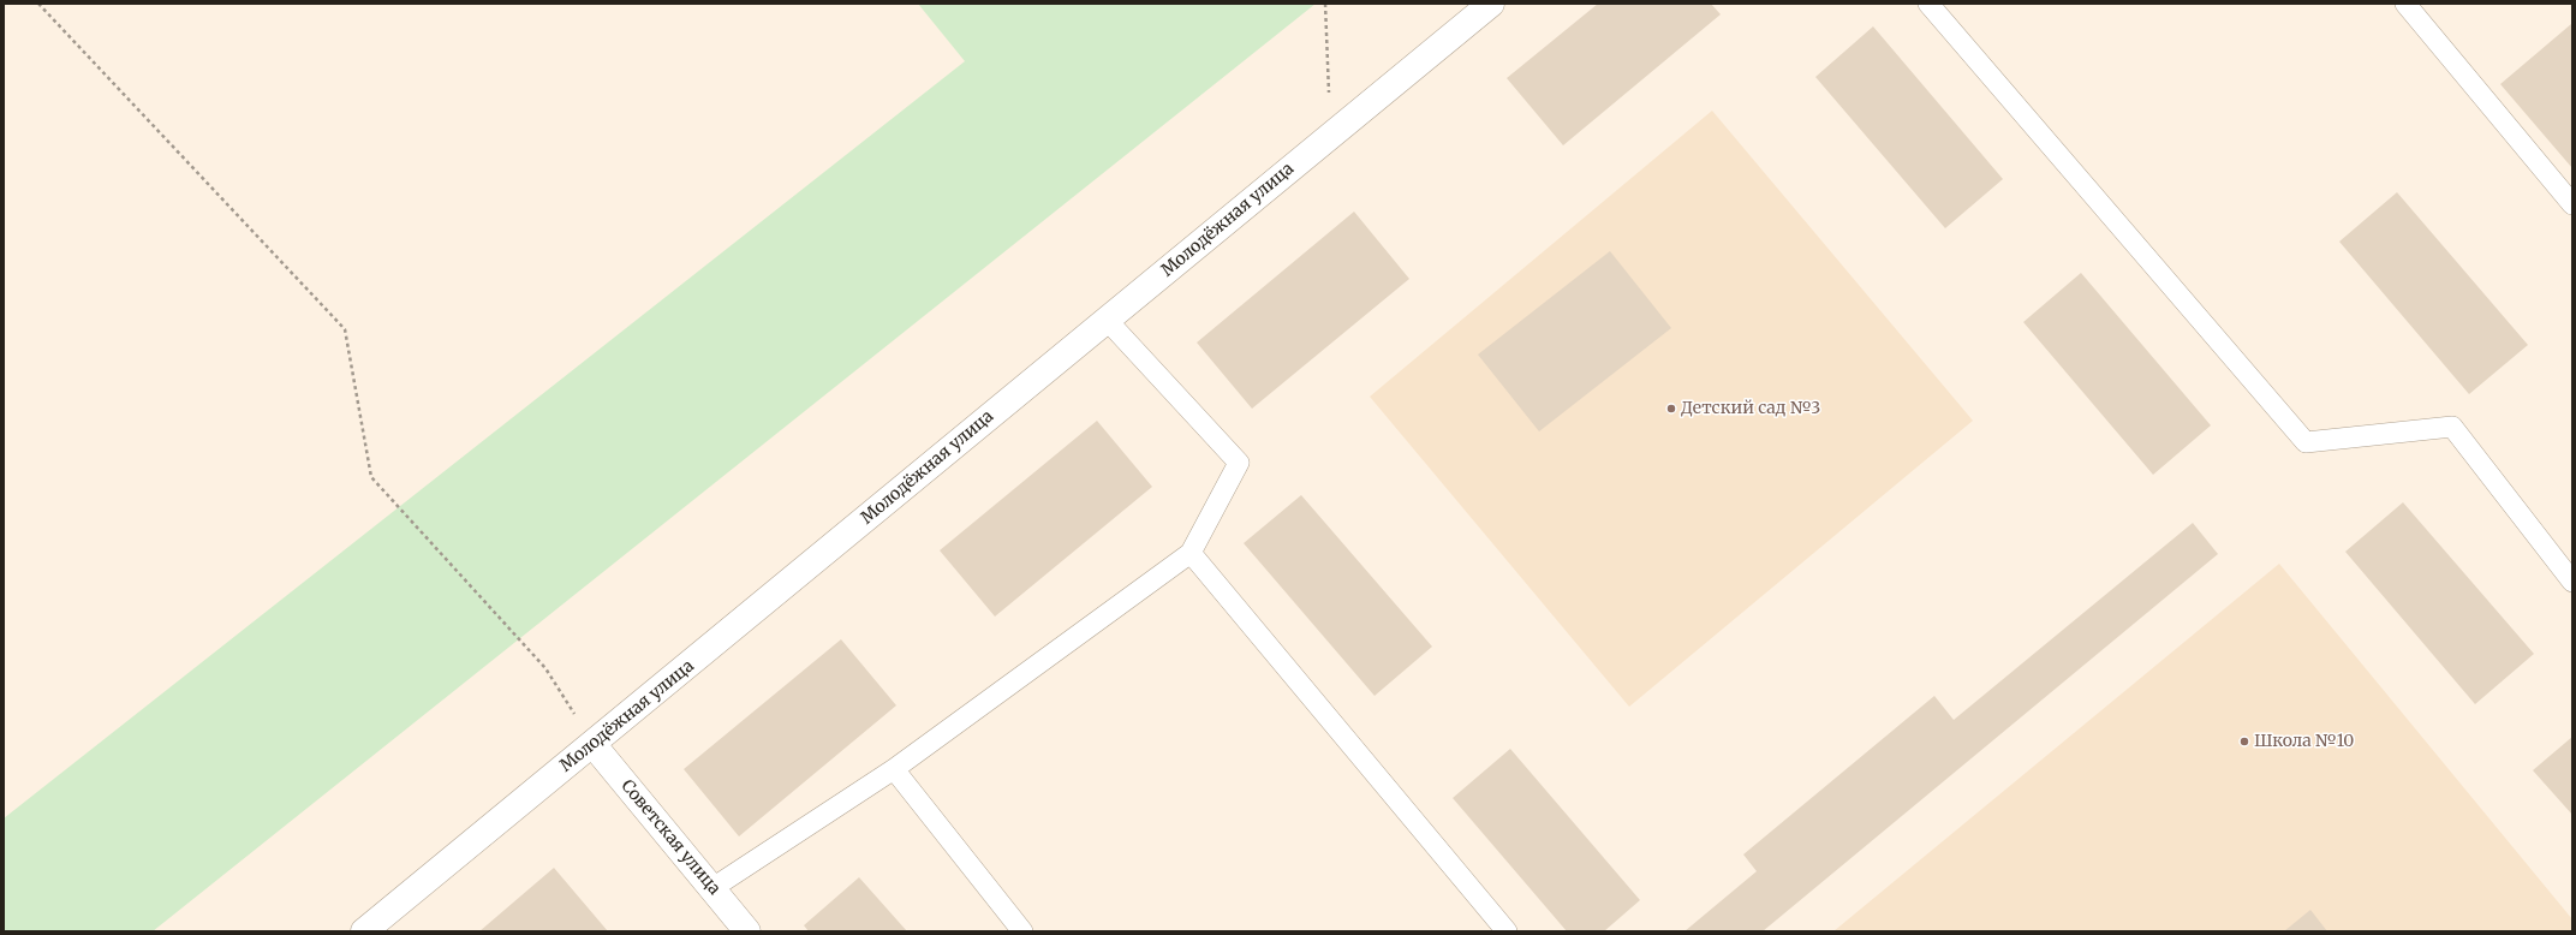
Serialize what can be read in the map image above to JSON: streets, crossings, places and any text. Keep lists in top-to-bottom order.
{
  "streets": {
    "street": ["Молодёжная улица", "Советская улица"]
  },
  "crossings": [
    ["Молодёжная улица", "Советская улица"]
  ],
  "places": ["Детский сад №3", "Школа №10"]
}
